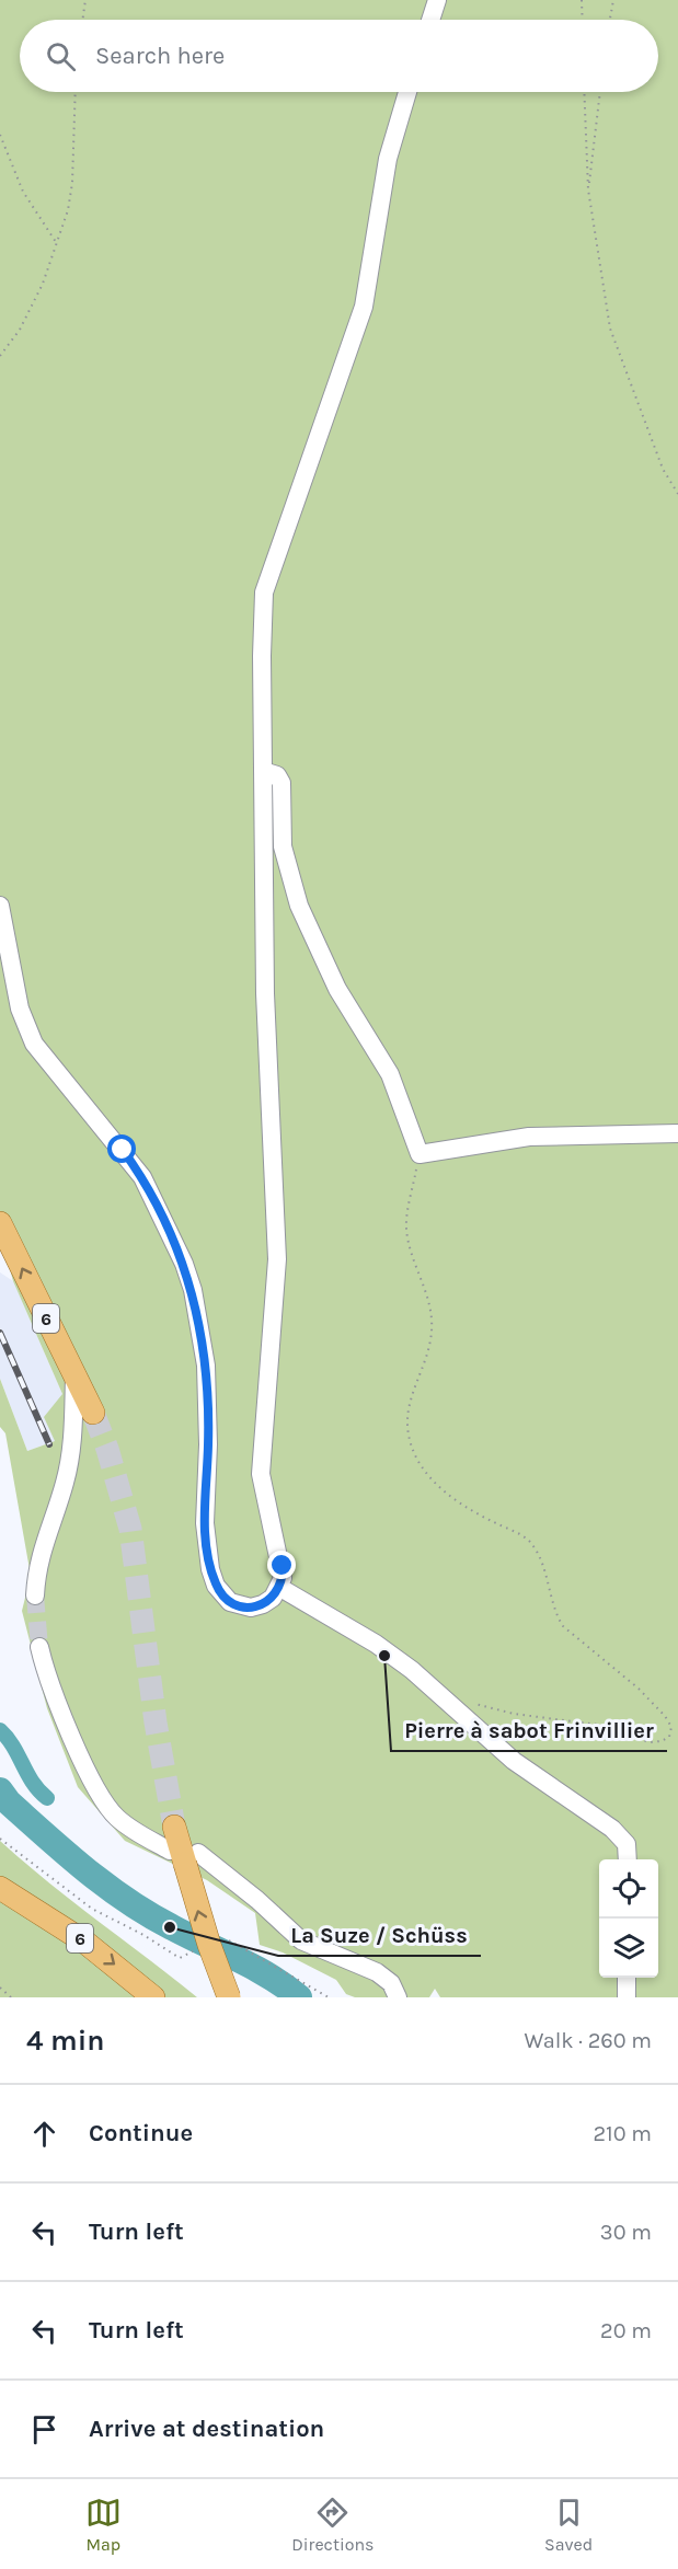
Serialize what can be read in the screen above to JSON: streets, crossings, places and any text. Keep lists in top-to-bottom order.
{
  "streets": {
    "main road": ["6"]
  },
  "places": ["Pierre à sabot Frinvillier", "La Suze / Schüss"],
  "page": {
    "search": "Search here",
    "heading": ["4 min", "Walk · 260 m"],
    "list": [
      ["Continue", "210 m"],
      ["Turn left", "30 m"],
      ["Turn left", "20 m"],
      "Arrive at destination"
    ],
    "nav": ["Map", "Directions", "Saved"]
  }
}
